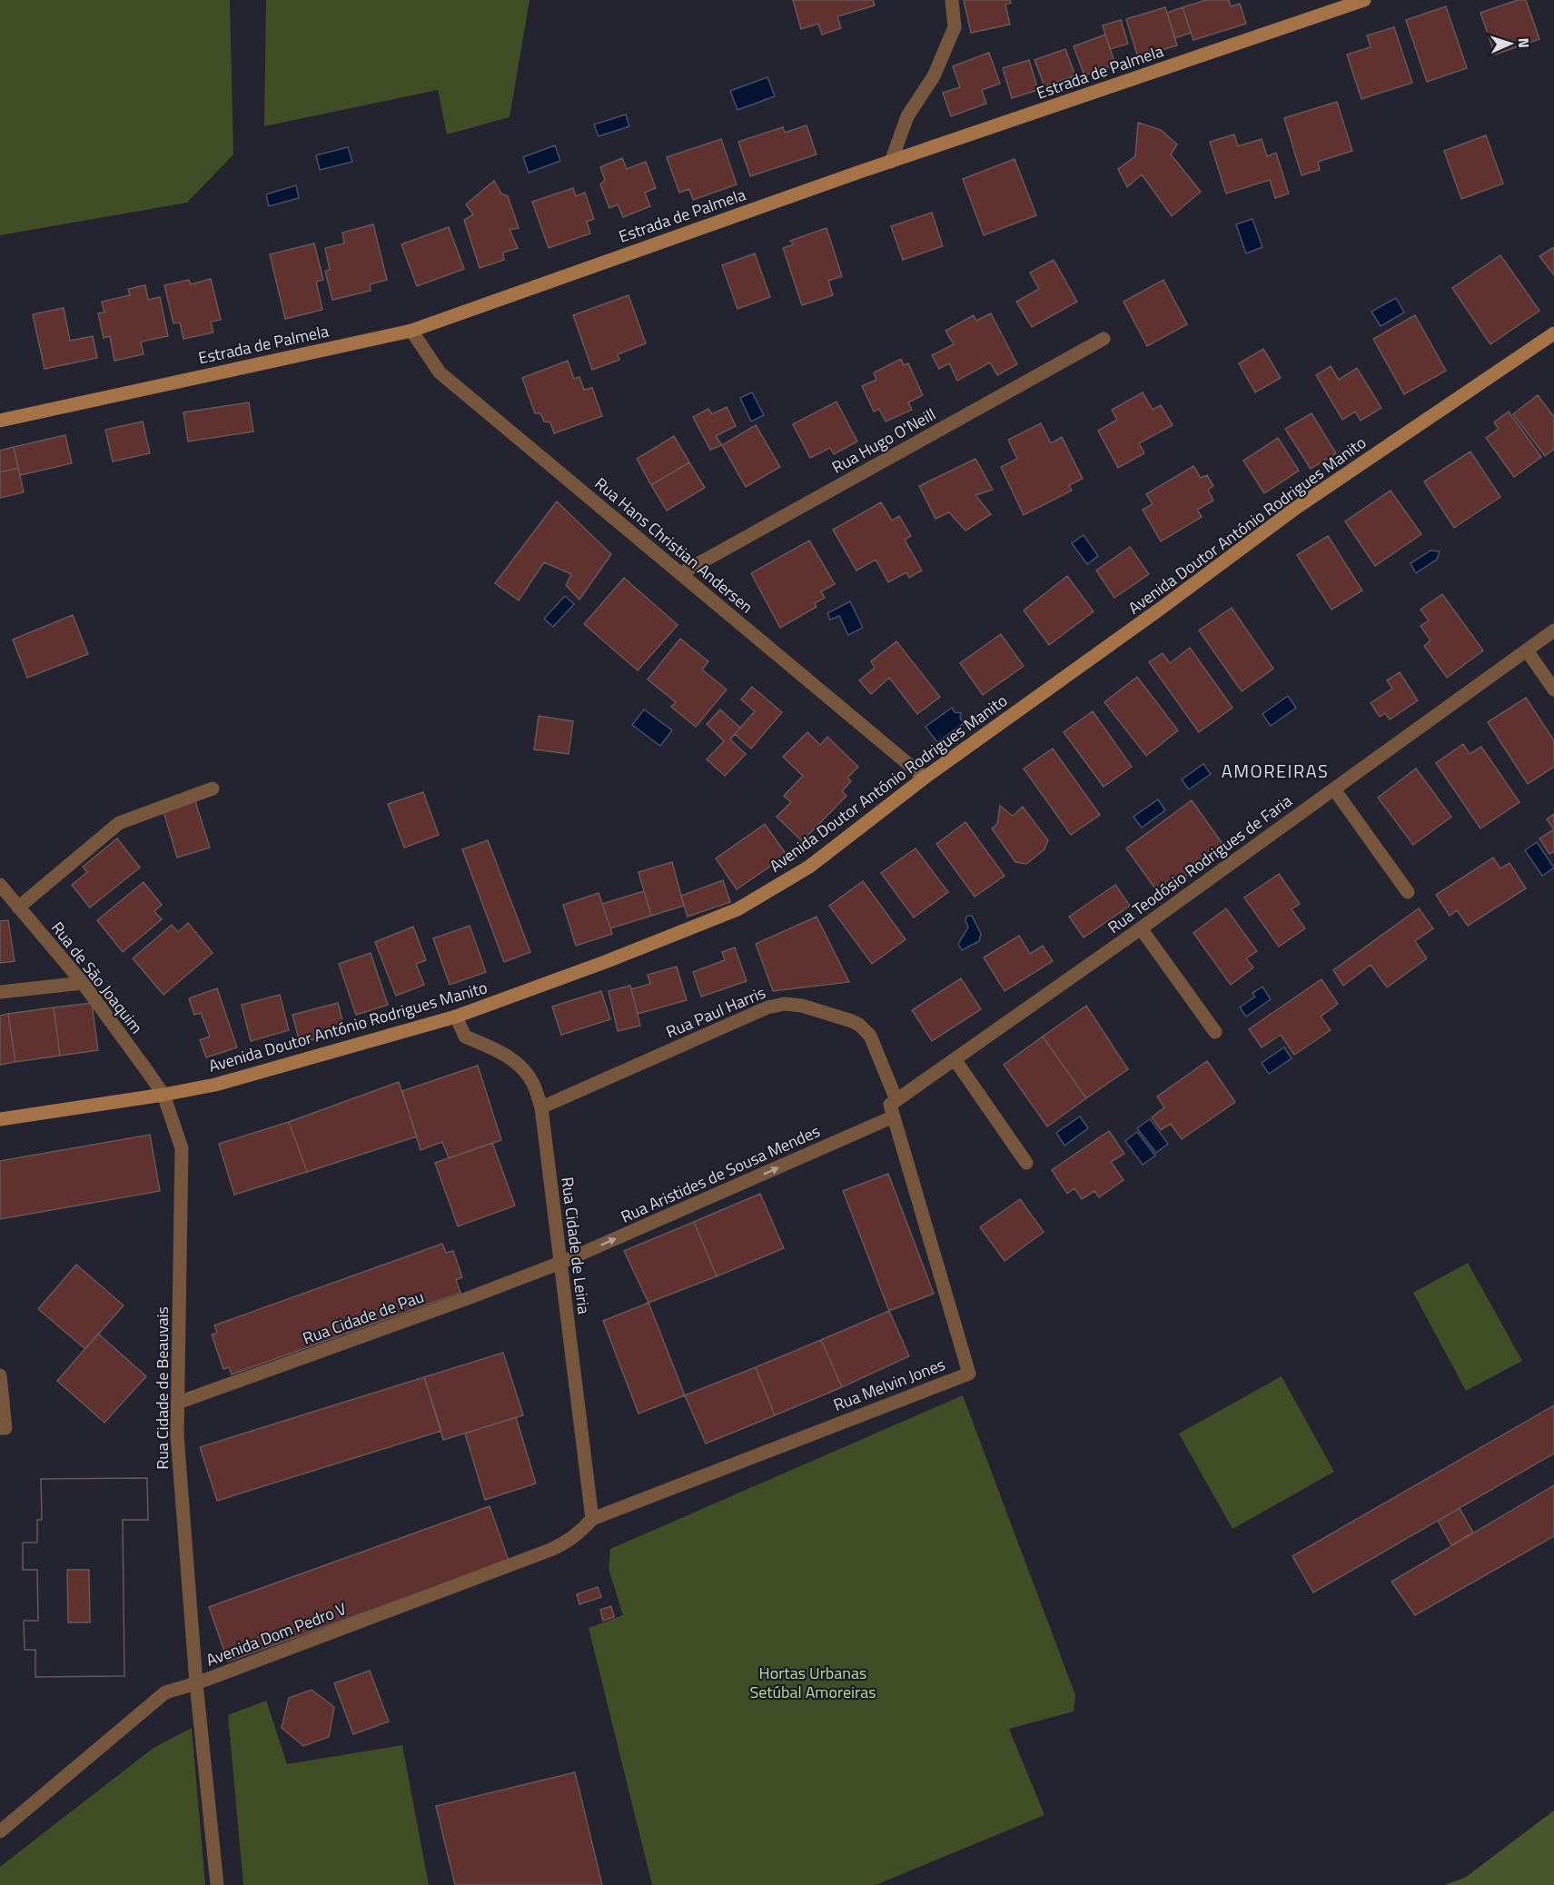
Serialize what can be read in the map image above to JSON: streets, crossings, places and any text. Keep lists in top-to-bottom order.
{
  "streets": {
    "street": [
      "Estrada de Palmela",
      "Rua Hugo O'Neill",
      "Avenida Doutor António Rodrigues Manito",
      "Rua Hans Christian Andersen",
      "Rua Teodósio Rodrigues de Faria",
      "Rua de São Joaquim",
      "Rua Paul Harris",
      "Rua Aristides de Sousa Mendes",
      "Rua Cidade de Leiria",
      "Rua Cidade de Pau",
      "Rua Melvin Jones",
      "Rua Cidade de Beauvais",
      "Avenida Dom Pedro V"
    ]
  },
  "crossings": [
    ["Estrada de Palmela", "Rua Hans Christian Andersen"],
    ["Rua Hugo O'Neill", "Rua Hans Christian Andersen"],
    ["Avenida Doutor António Rodrigues Manito", "Rua Hans Christian Andersen"],
    ["Avenida Doutor António Rodrigues Manito", "Rua de São Joaquim"],
    ["Avenida Doutor António Rodrigues Manito", "Rua Cidade de Leiria"],
    ["Avenida Doutor António Rodrigues Manito", "Rua Cidade de Beauvais"],
    ["Rua Teodósio Rodrigues de Faria", "Rua Paul Harris"],
    ["Rua Teodósio Rodrigues de Faria", "Rua Aristides de Sousa Mendes"],
    ["Rua Teodósio Rodrigues de Faria", "Rua Melvin Jones"],
    ["Rua de São Joaquim", "Rua Cidade de Beauvais"],
    ["Rua Paul Harris", "Rua Aristides de Sousa Mendes"],
    ["Rua Paul Harris", "Rua Cidade de Leiria"],
    ["Rua Paul Harris", "Rua Melvin Jones"],
    ["Rua Aristides de Sousa Mendes", "Rua Cidade de Leiria"],
    ["Rua Aristides de Sousa Mendes", "Rua Cidade de Pau"],
    ["Rua Aristides de Sousa Mendes", "Rua Melvin Jones"],
    ["Rua Cidade de Leiria", "Rua Cidade de Pau"],
    ["Rua Cidade de Leiria", "Rua Melvin Jones"],
    ["Rua Cidade de Leiria", "Avenida Dom Pedro V"],
    ["Rua Cidade de Pau", "Rua Cidade de Beauvais"],
    ["Rua Melvin Jones", "Avenida Dom Pedro V"],
    ["Rua Cidade de Beauvais", "Avenida Dom Pedro V"]
  ],
  "one_way": ["Rua Aristides de Sousa Mendes"],
  "districts": ["AMOREIRAS"],
  "parks": ["Hortas Urbanas Setúbal Amoreiras"],
  "north": "right"
}
